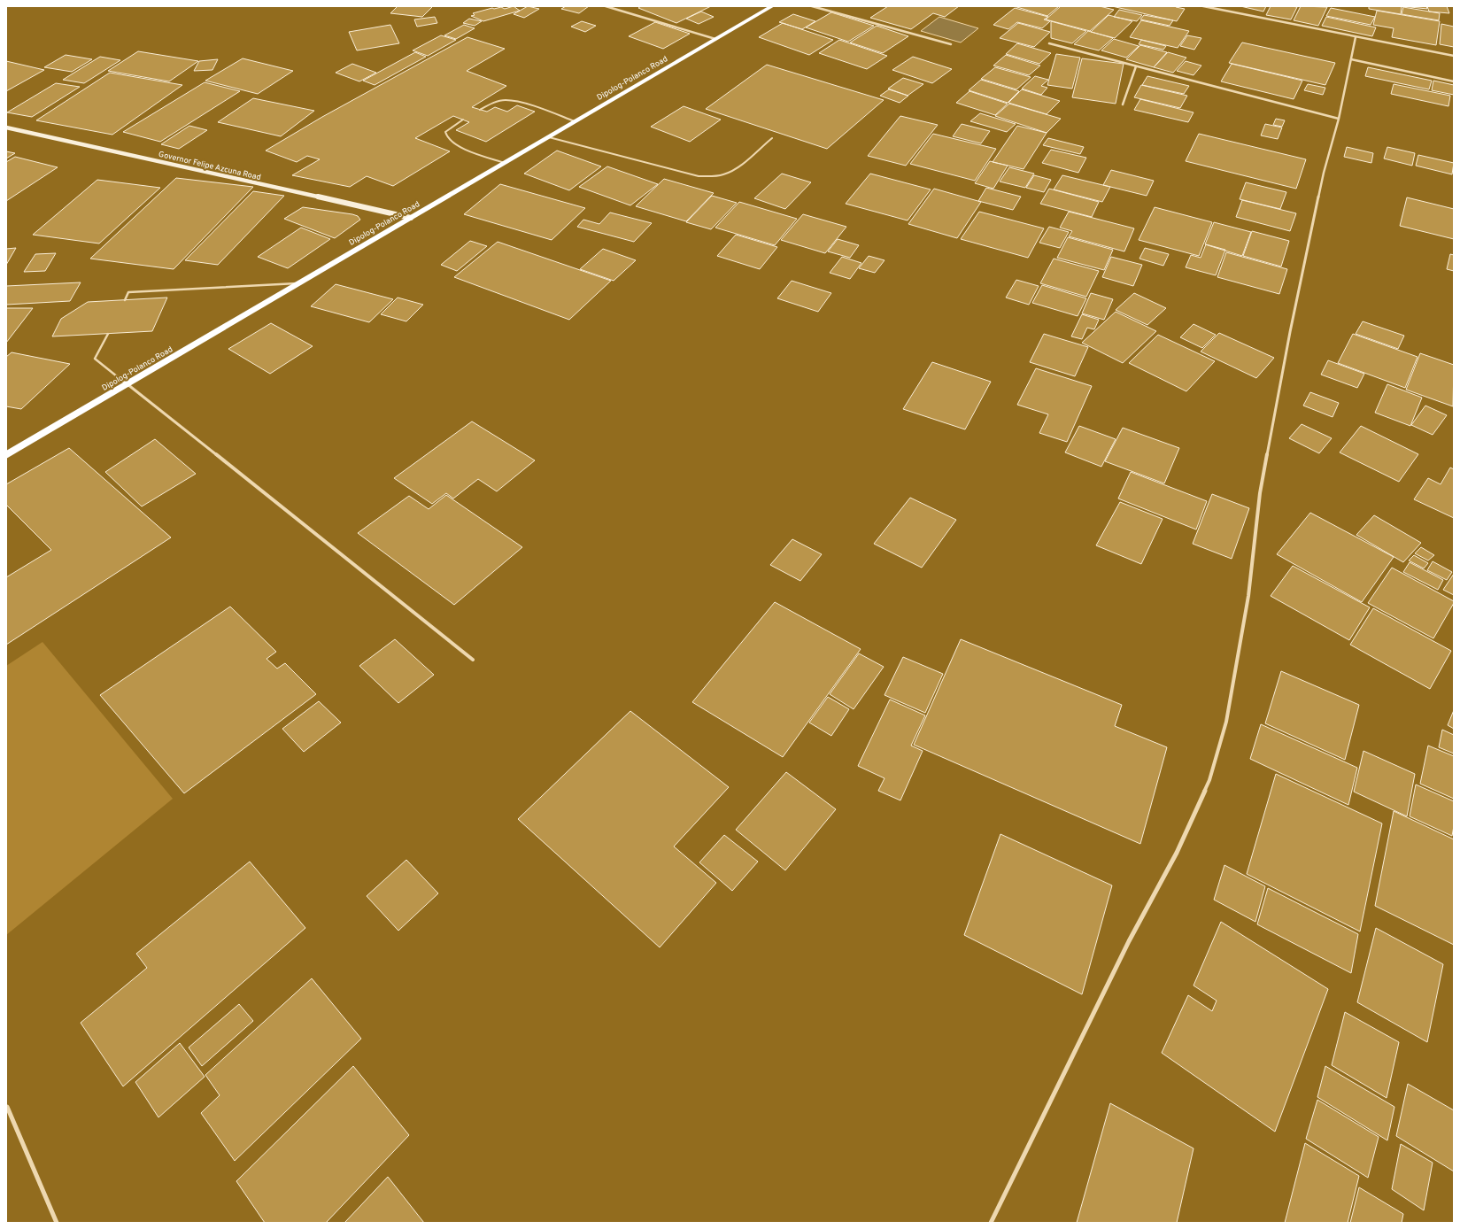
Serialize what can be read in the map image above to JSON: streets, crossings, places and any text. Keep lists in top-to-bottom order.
{
  "streets": {
    "highway": ["Dipolog-Polanco Road"],
    "street": ["Governor Felipe Azcuna Road"]
  },
  "crossings": [
    ["Dipolog-Polanco Road", "Governor Felipe Azcuna Road"]
  ]
}
